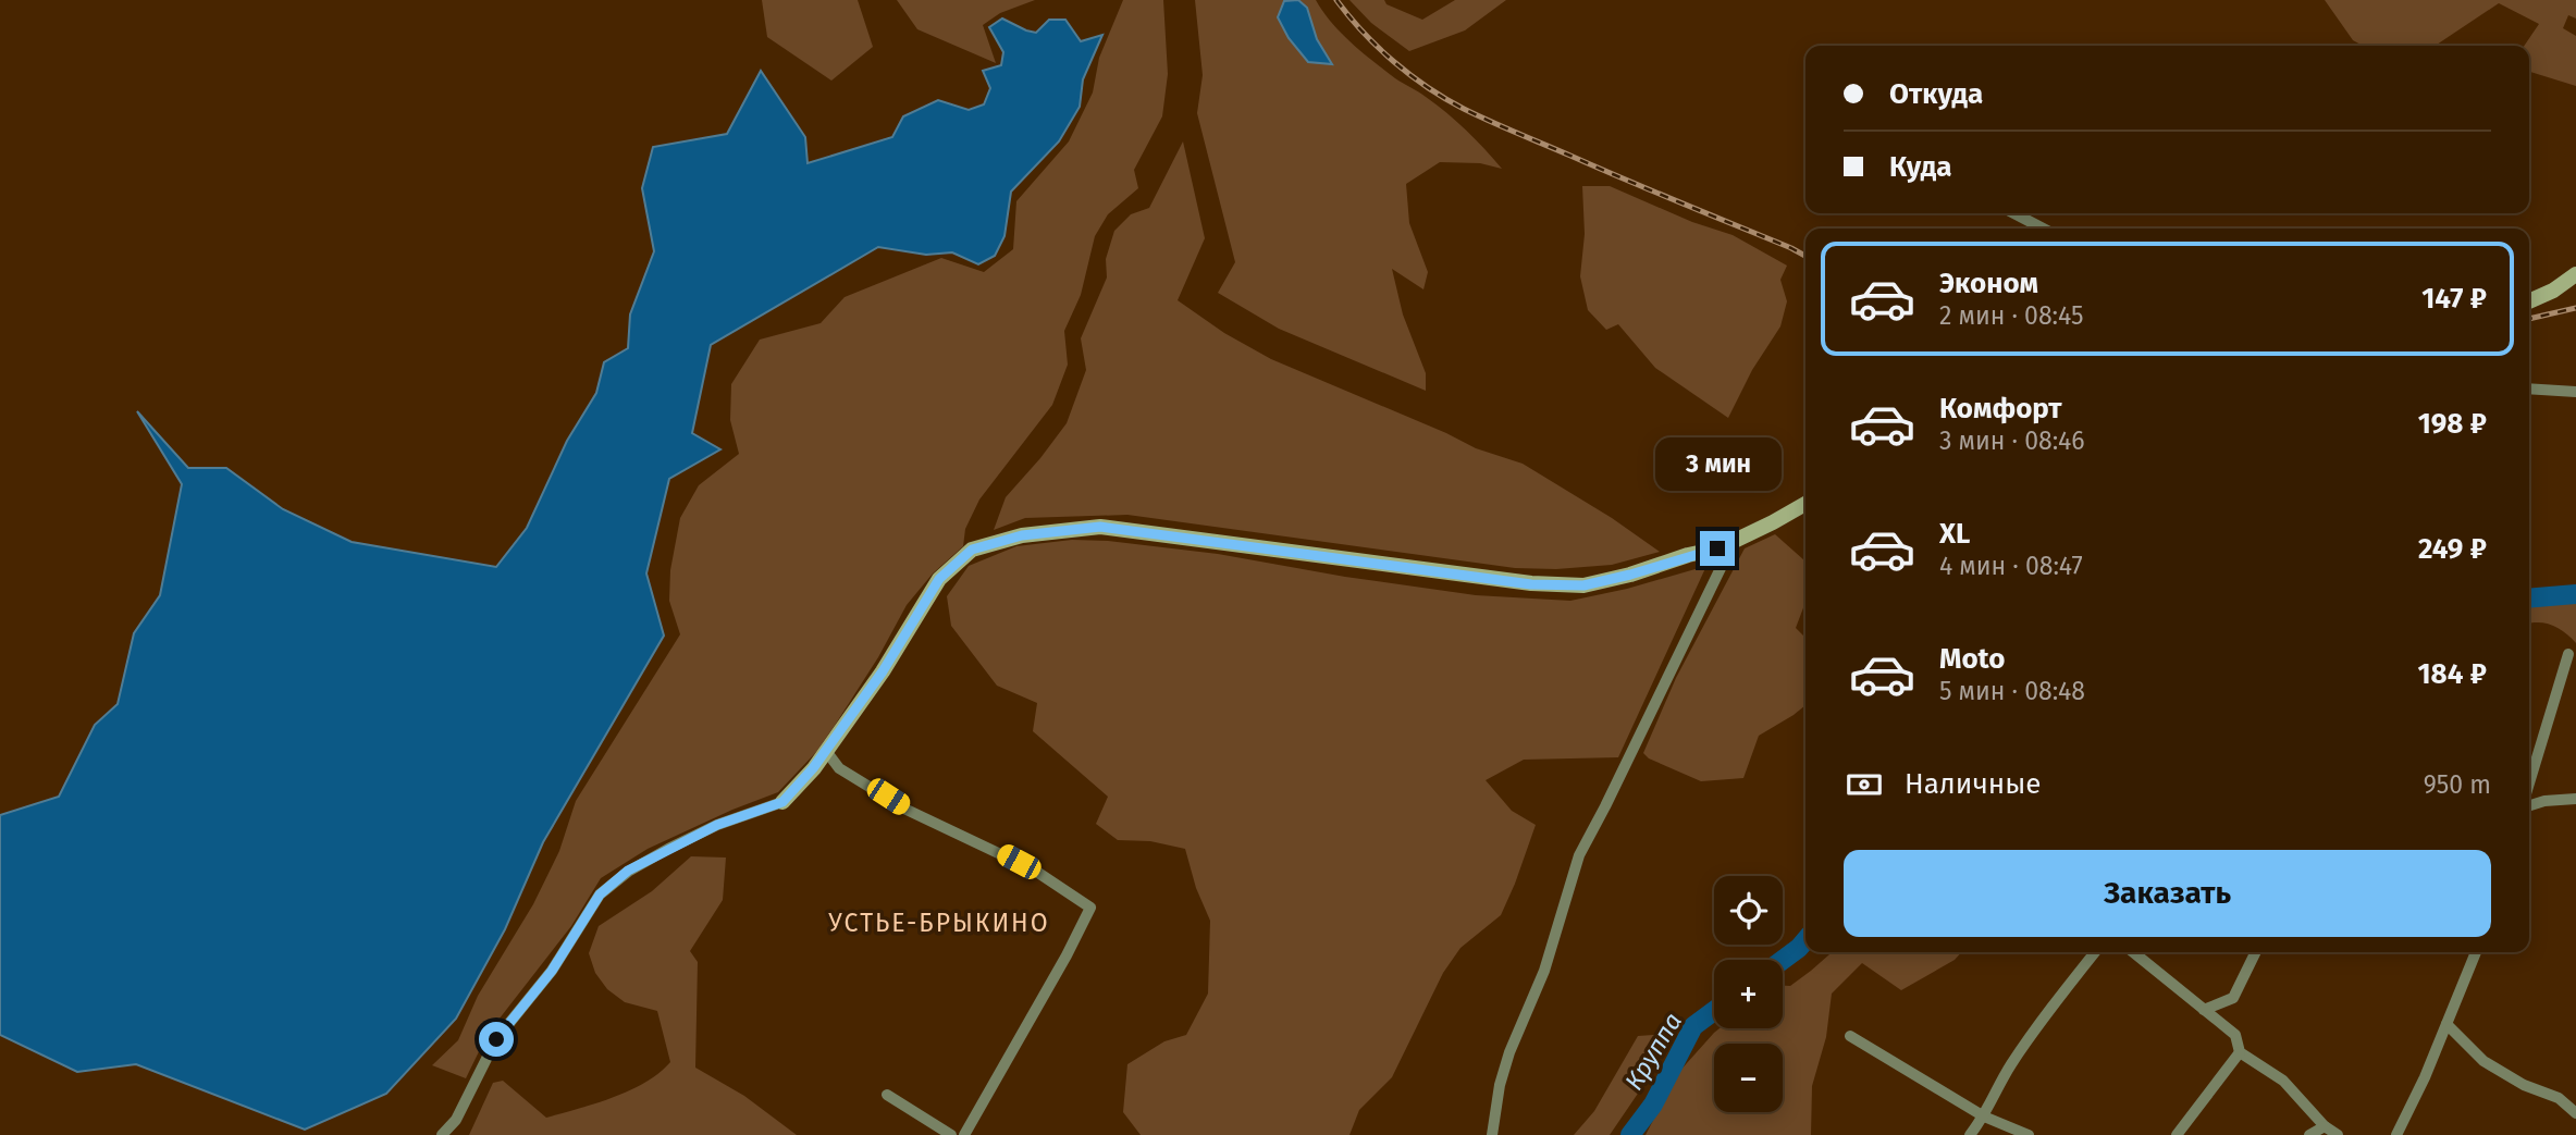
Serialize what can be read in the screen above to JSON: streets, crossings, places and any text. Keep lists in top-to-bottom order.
{
  "districts": ["УСТЬЕ-БРЫКИНО"],
  "water": ["Круппа"],
  "page": {
    "banner": ["Откуда", "Куда"],
    "list": [
      {
        "name": "Эконом",
        "note": "2 мин · 08:45",
        "value": "147 ₽"
      },
      {
        "name": "Комфорт",
        "note": "3 мин · 08:46",
        "value": "198 ₽"
      },
      {
        "name": "XL",
        "note": "4 мин · 08:47",
        "value": "249 ₽"
      },
      {
        "name": "Moto",
        "note": "5 мин · 08:48",
        "value": "184 ₽"
      }
    ],
    "bubble": "3 мин",
    "pay": ["Наличные", "950 m"],
    "buttons": "Заказать",
    "map_buttons": ["+", "−"]
  }
}
